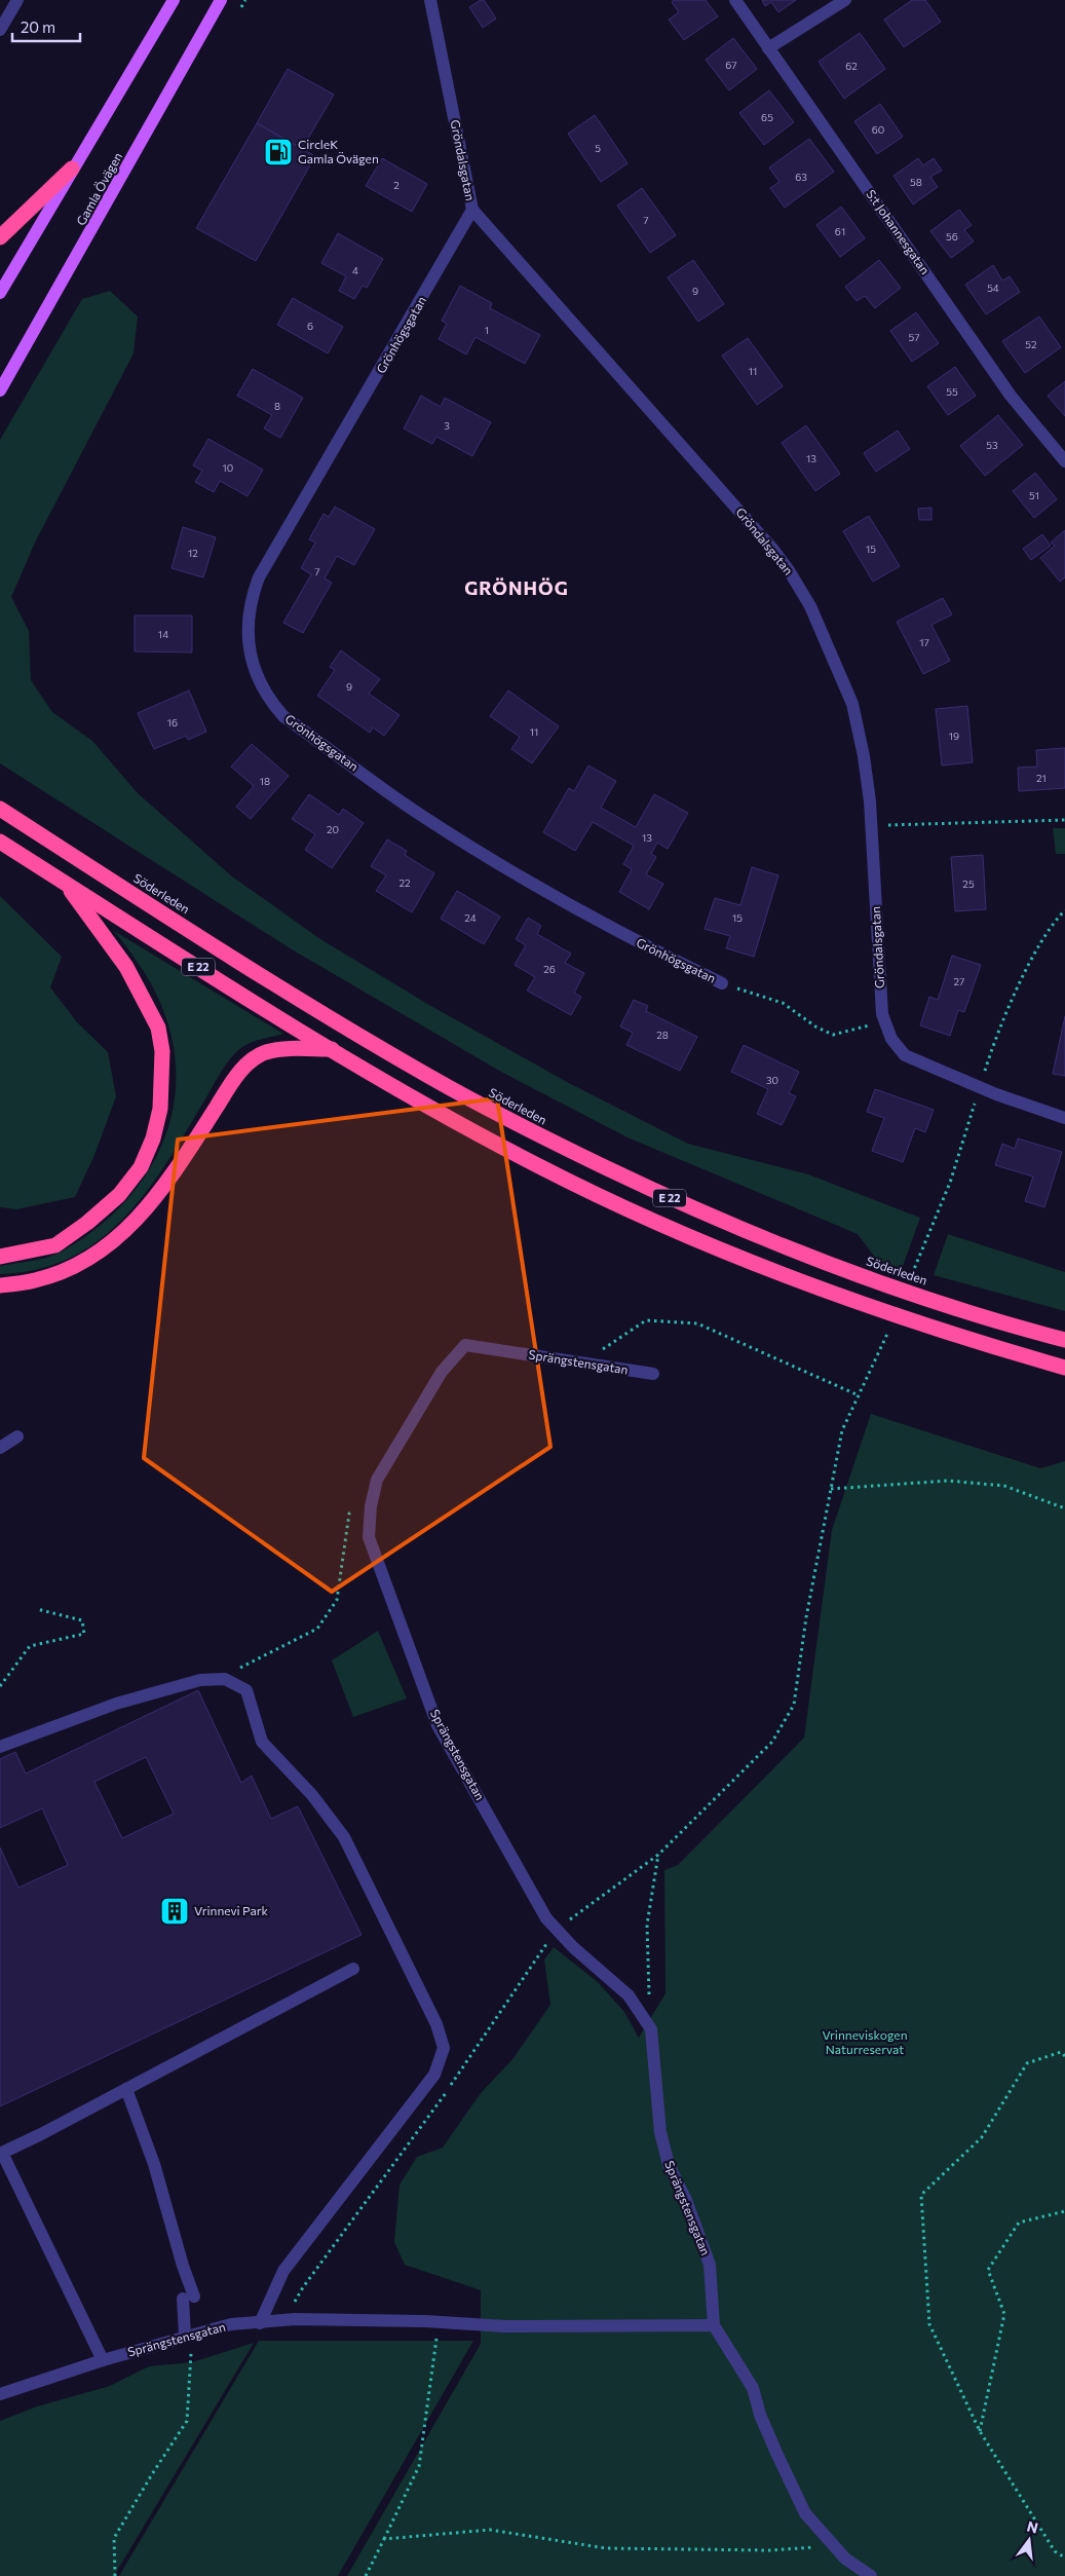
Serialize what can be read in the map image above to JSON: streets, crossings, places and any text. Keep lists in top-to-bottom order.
{
  "streets": {
    "highway": ["Söderleden", "E 22"],
    "main road": ["Gamla Övägen"],
    "street": [
      "Gröndalsgatan",
      "S:t Johannesgatan",
      "Grönhögsgatan",
      "Sprängstensgatan"
    ]
  },
  "crossings": [
    ["Gröndalsgatan", "Grönhögsgatan"]
  ],
  "districts": ["GRÖNHÖG"],
  "parks": ["Vrinneviskogen Naturreservat"],
  "places": {
    "fuel station": ["CircleK Gamla Övägen"],
    "building": ["Vrinnevi Park"]
  },
  "house_numbers": [
    "67",
    "62",
    "65",
    "60",
    "5",
    "63",
    "58",
    "2",
    "7",
    "61",
    "56",
    "4",
    "54",
    "9",
    "6",
    "1",
    "57",
    "52",
    "11",
    "55",
    "8",
    "3",
    "53",
    "13",
    "10",
    "51",
    "15",
    "12",
    "7",
    "14",
    "17",
    "9",
    "16",
    "11",
    "19",
    "21",
    "18",
    "20",
    "13",
    "22",
    "25",
    "24",
    "15",
    "26",
    "27",
    "28",
    "30"
  ],
  "scale_bar": "20 m",
  "north": "top"
}
